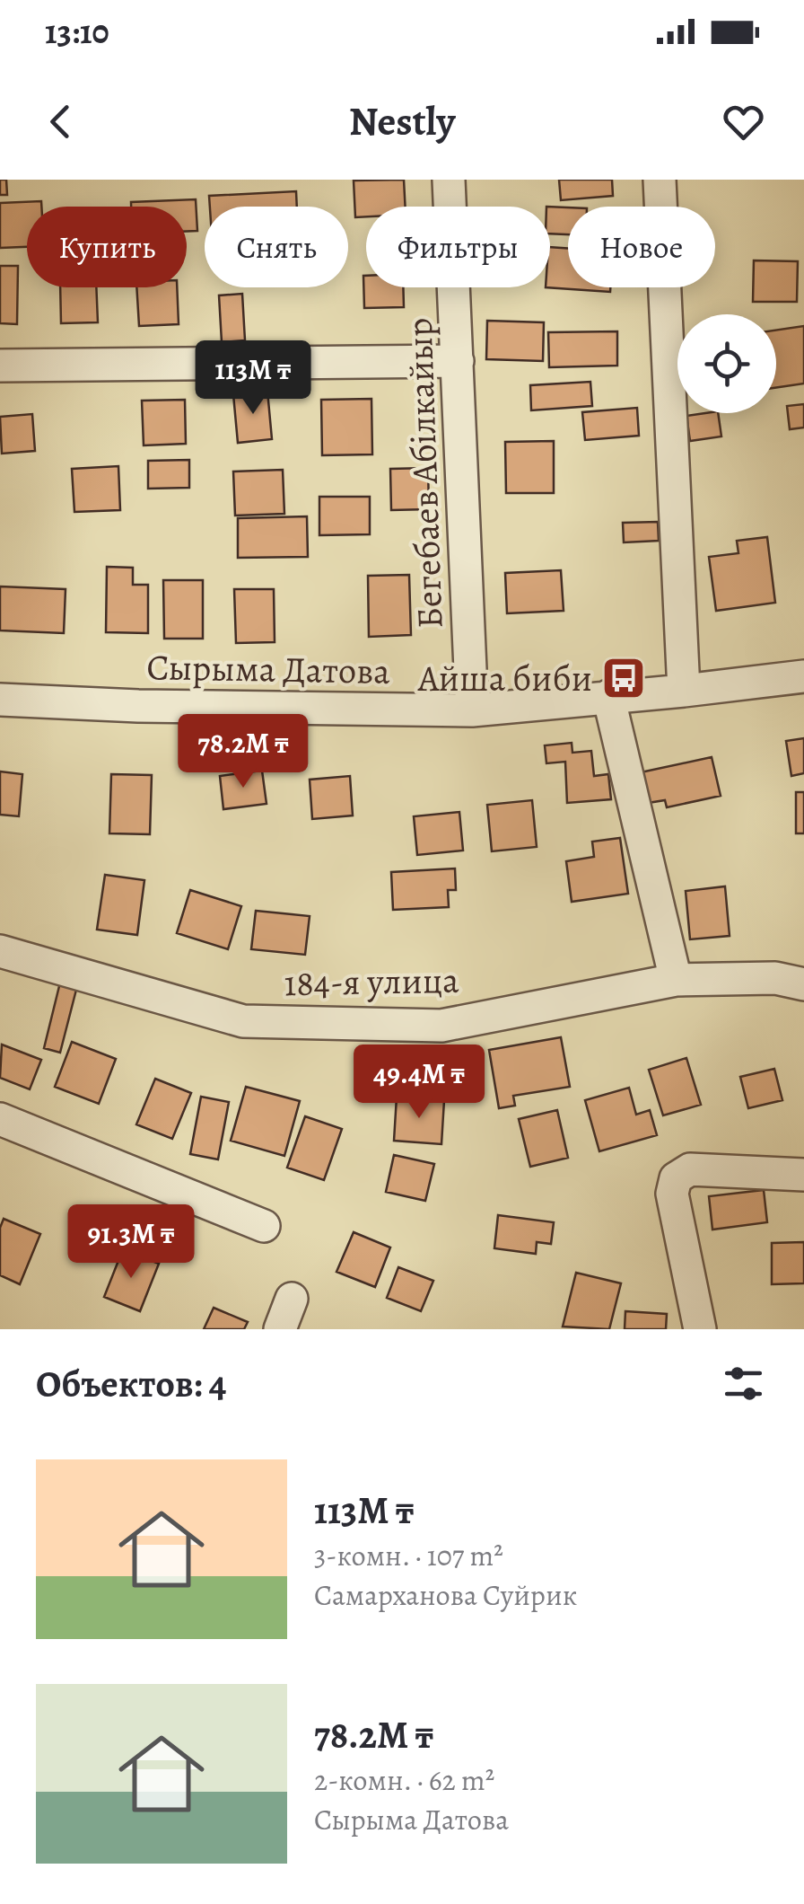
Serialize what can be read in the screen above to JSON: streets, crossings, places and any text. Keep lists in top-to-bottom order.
{
  "streets": {
    "street": ["Бегебаев Абілкайыр", "Сырыма Датова", "184-я улица"]
  },
  "crossings": [
    ["Бегебаев Абілкайыр", "Сырыма Датова"]
  ],
  "places": {
    "bus stop": ["Айша биби"]
  },
  "page": {
    "status": "13:10",
    "header": "Nestly",
    "chip": [
      "Купить",
      "Снять",
      "Фильтры",
      "Новое"
    ],
    "price": [
      "113M ₸",
      "78.2M ₸",
      "49.4M ₸",
      "91.3M ₸"
    ],
    "heading": "Объектов: 4",
    "list": [
      {
        "name": "113M ₸",
        "note": "3-комн. · 107 m² · Самарханова Суйрик"
      },
      {
        "name": "78.2M ₸",
        "note": "2-комн. · 62 m² · Сырыма Датова"
      }
    ]
  }
}
